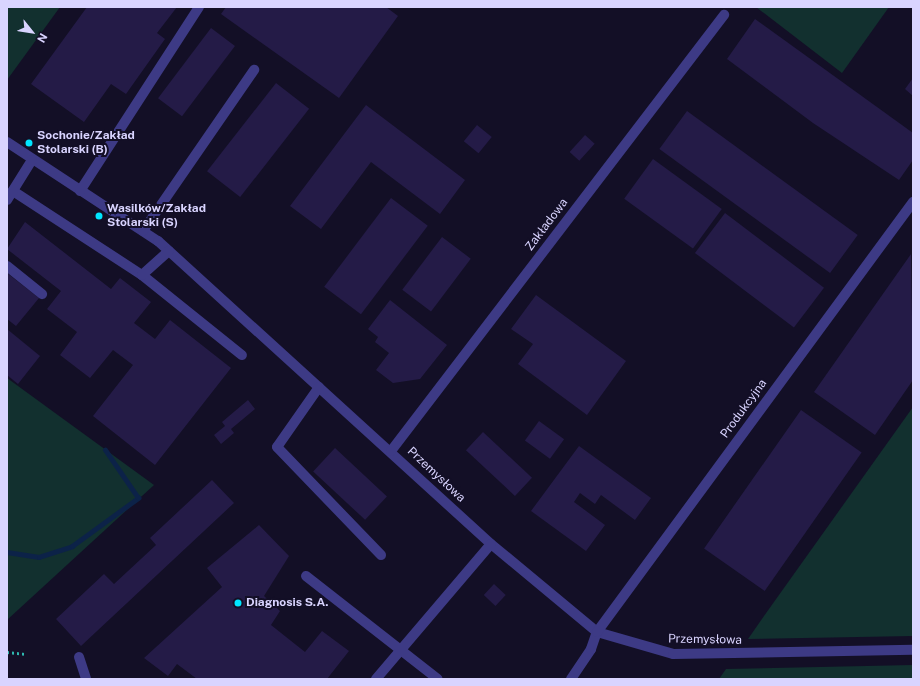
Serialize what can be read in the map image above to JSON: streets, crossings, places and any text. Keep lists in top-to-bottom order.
{
  "streets": {
    "street": ["Zakładowa", "Produkcyjna", "Przemysłowa"]
  },
  "crossings": [
    ["Zakładowa", "Przemysłowa"],
    ["Produkcyjna", "Przemysłowa"]
  ],
  "places": ["Sochonie/Zakład Stolarski (B)", "Wasilków/Zakład Stolarski (S)", "Diagnosis S.A."],
  "north": "bottom right"
}
